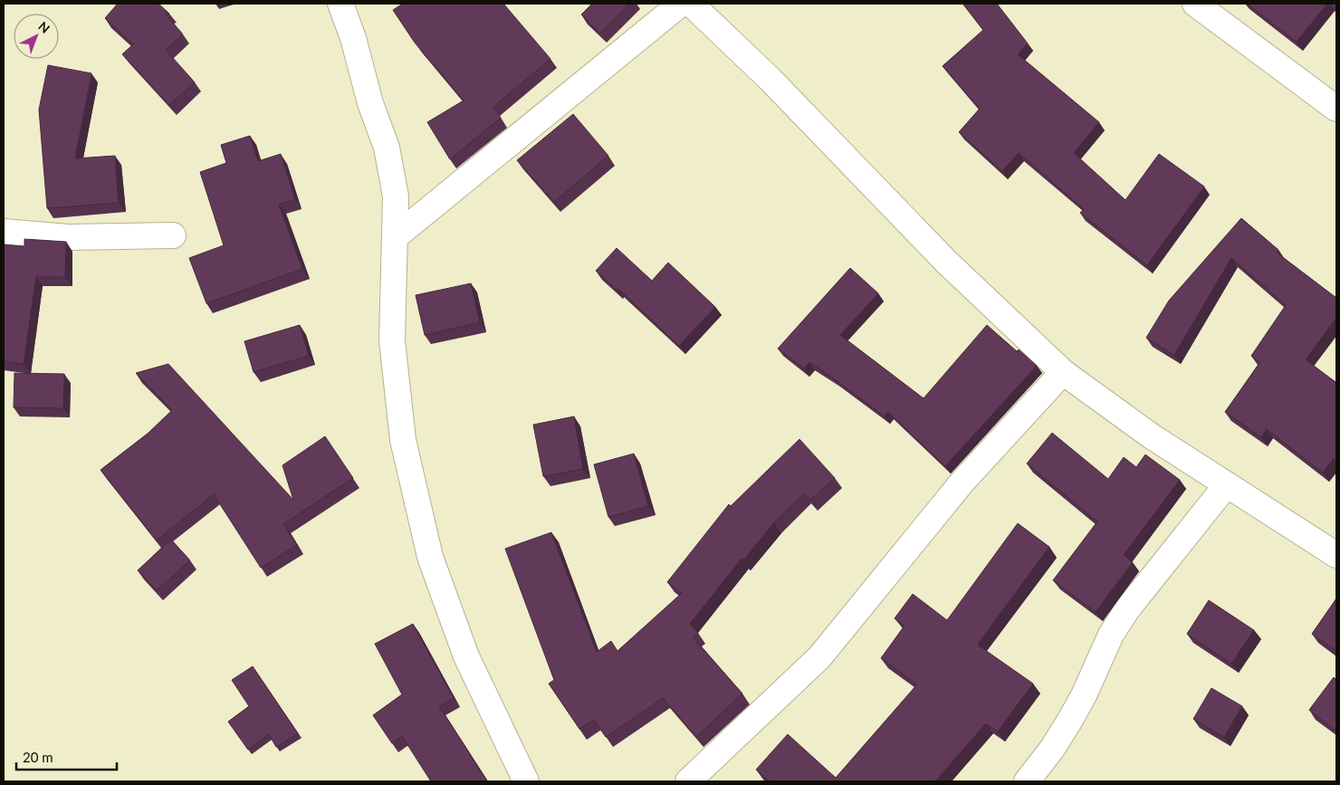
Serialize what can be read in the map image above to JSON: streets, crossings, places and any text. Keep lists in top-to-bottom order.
{
  "scale_bar": "20 m",
  "north": "top right"
}
